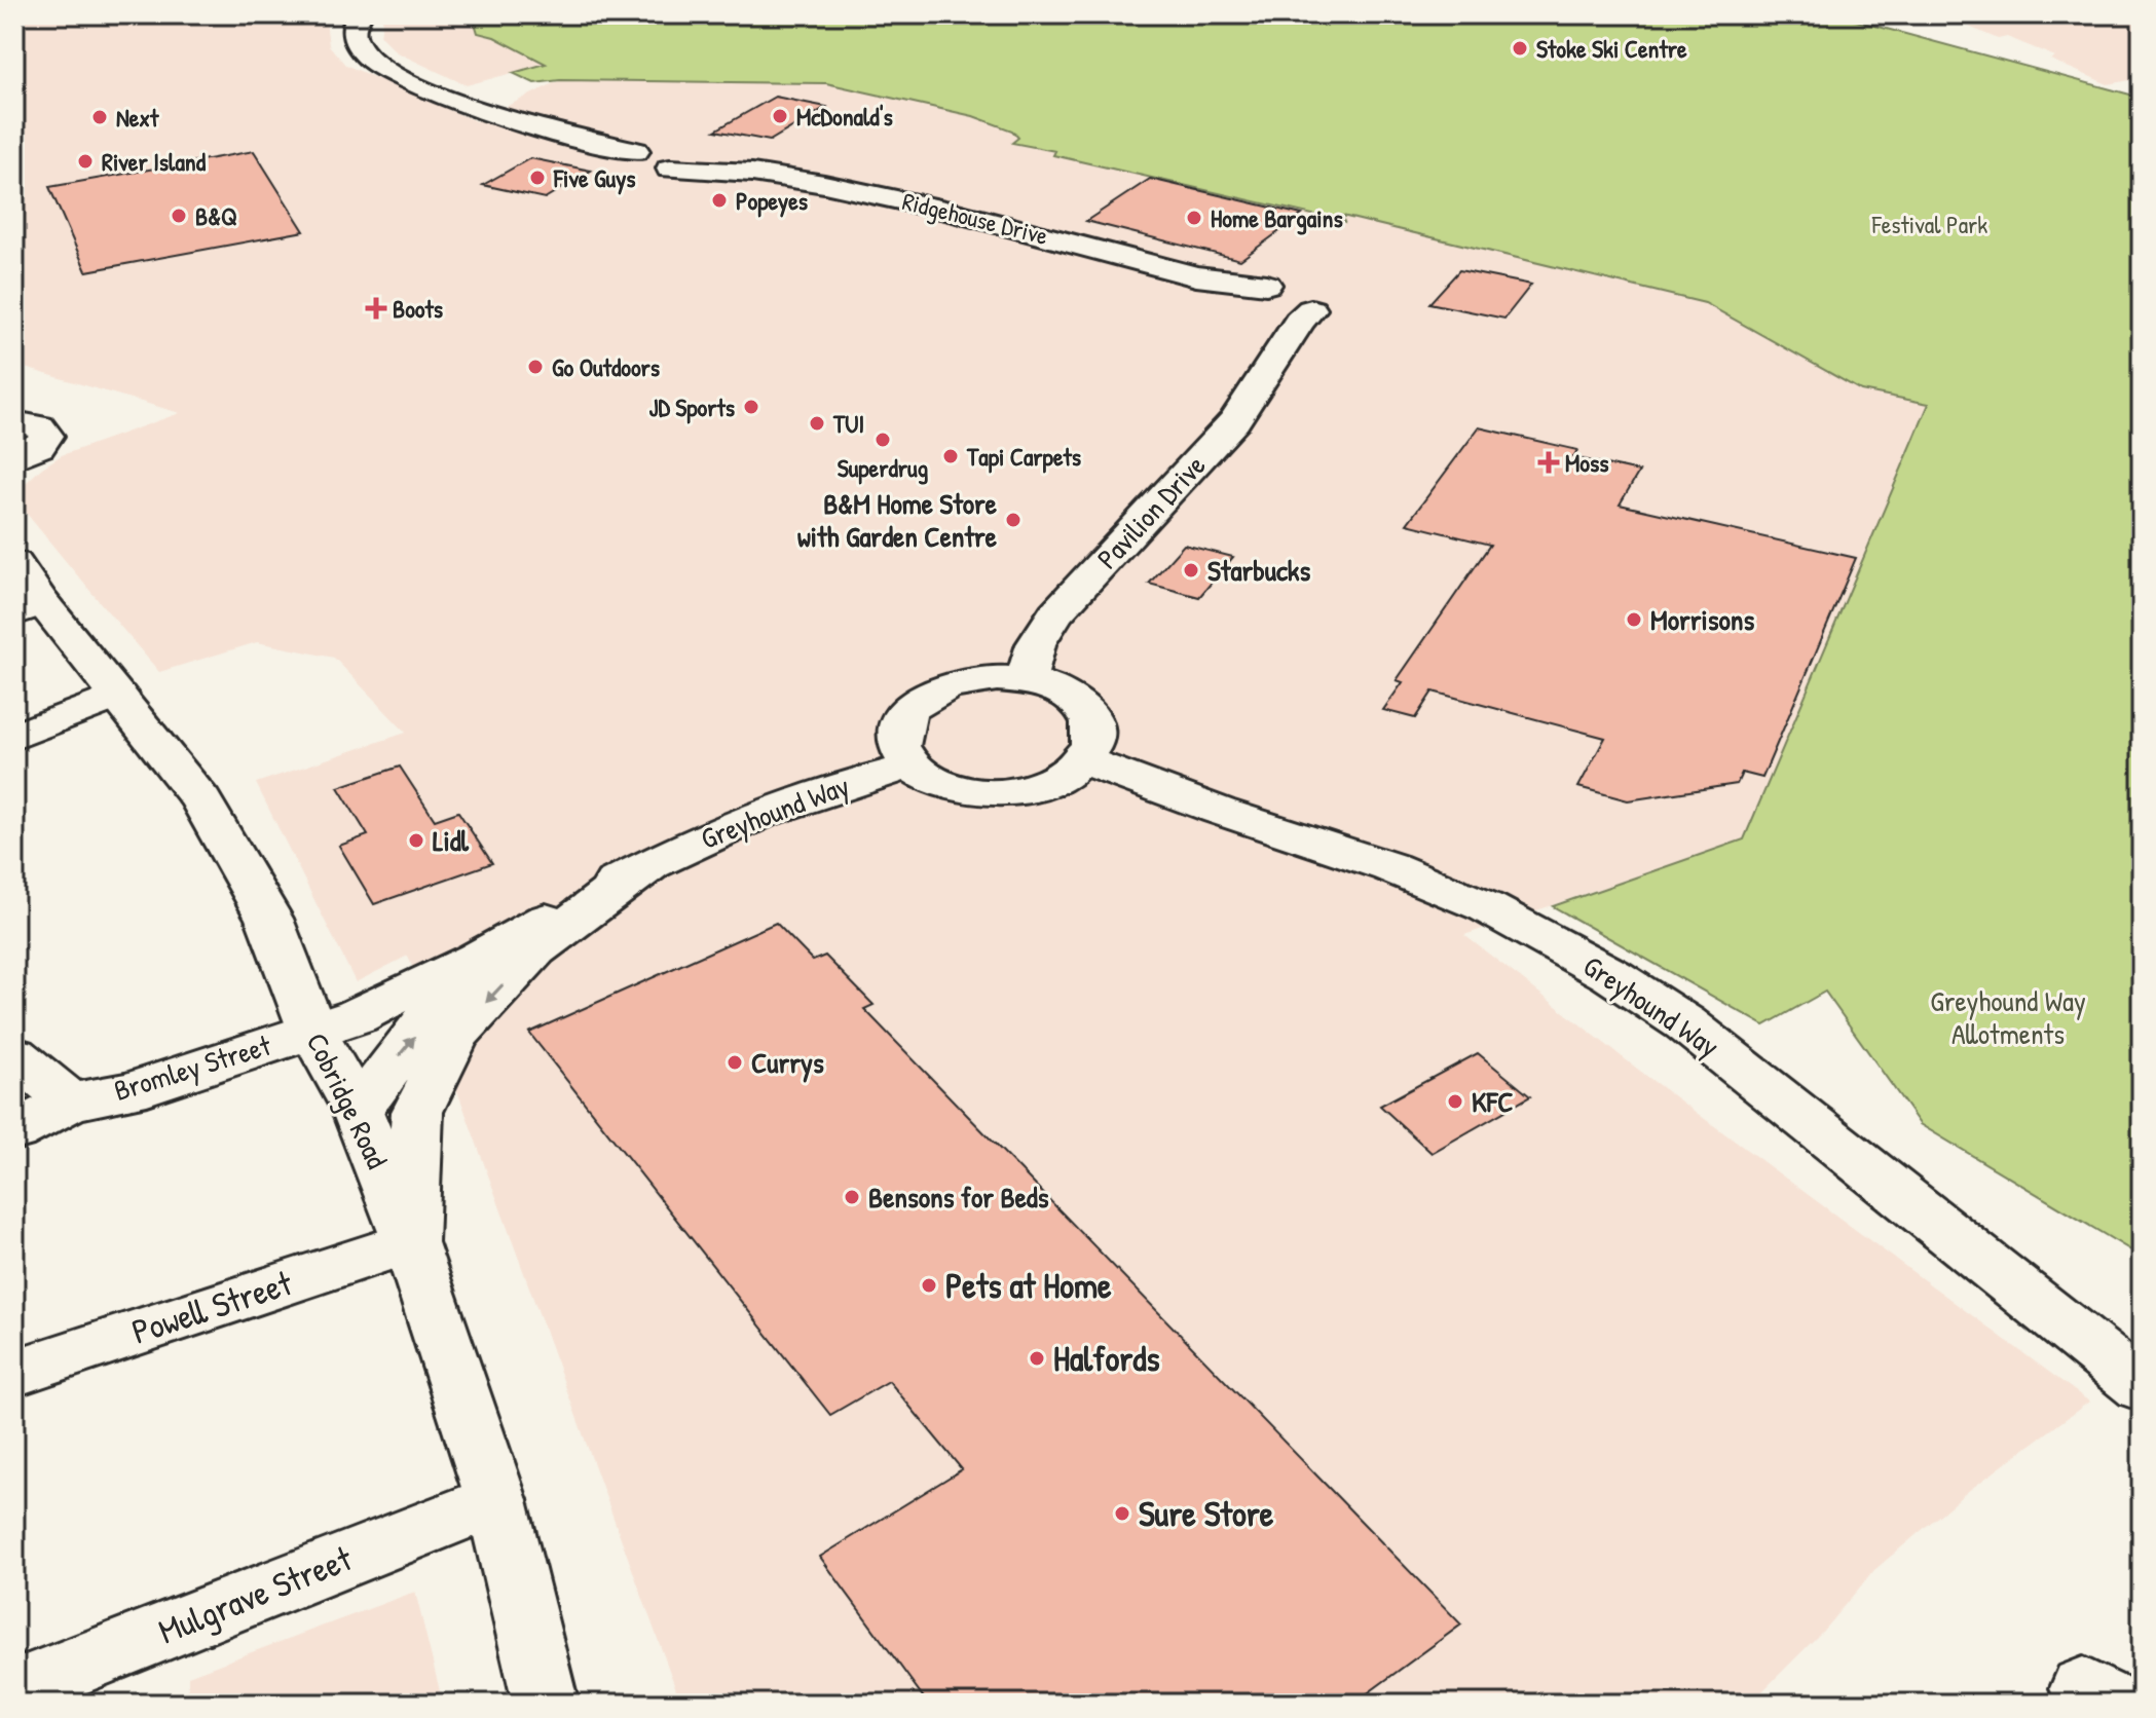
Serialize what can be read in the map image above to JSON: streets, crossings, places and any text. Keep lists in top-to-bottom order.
{
  "streets": {
    "main road": [
      "Ridgehouse Drive",
      "Pavilion Drive",
      "Greyhound Way",
      "Bromley Street",
      "Cobridge Road",
      "Powell Street",
      "Mulgrave Street"
    ]
  },
  "crossings": [
    ["Ridgehouse Drive", "Pavilion Drive"],
    ["Pavilion Drive", "Greyhound Way"],
    ["Greyhound Way", "Bromley Street"],
    ["Bromley Street", "Cobridge Road"],
    ["Cobridge Road", "Powell Street"],
    ["Cobridge Road", "Mulgrave Street"]
  ],
  "parks": ["Festival Park", "Greyhound Way Allotments"],
  "places": {
    "other": [
      "Stoke Ski Centre",
      "McDonald's",
      "Next",
      "River Island",
      "Five Guys",
      "Popeyes",
      "B&Q",
      "Home Bargains",
      "Go Outdoors",
      "JD Sports",
      "TUI",
      "Superdrug",
      "Tapi Carpets",
      "B&M Home Store with Garden Centre",
      "Starbucks",
      "Morrisons",
      "Lidl",
      "Currys",
      "KFC",
      "Bensons for Beds",
      "Pets at Home",
      "Halfords",
      "Sure Store"
    ],
    "health": ["Boots", "Moss"]
  }
}
